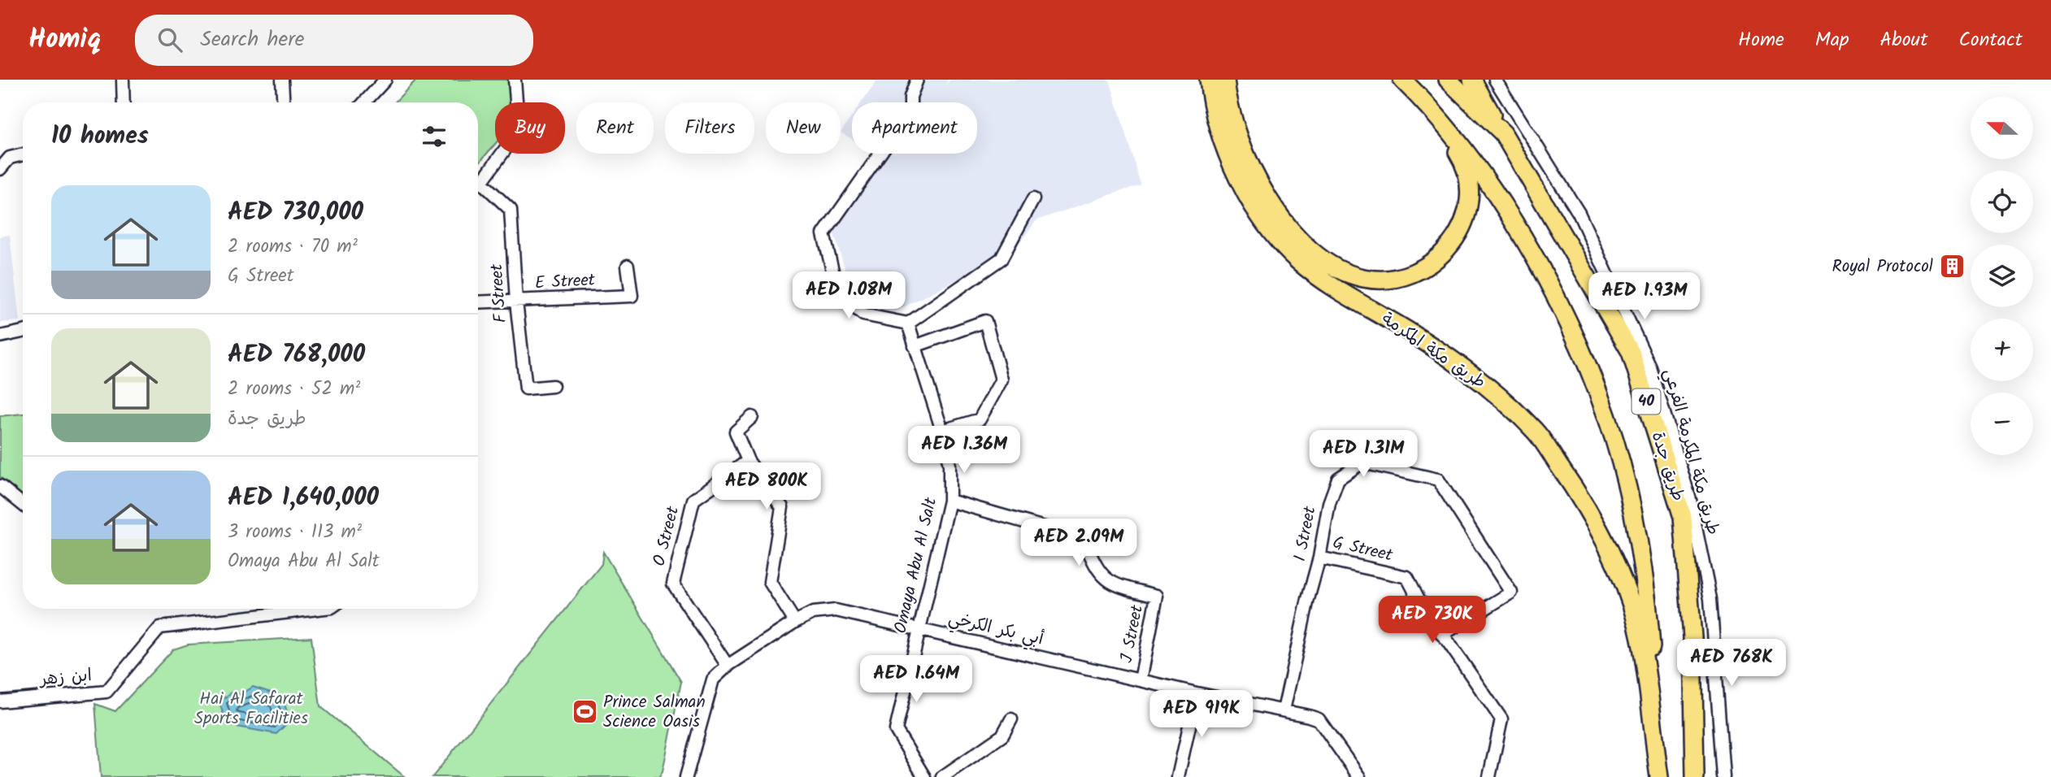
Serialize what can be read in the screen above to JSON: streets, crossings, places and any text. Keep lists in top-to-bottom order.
{
  "streets": {
    "highway": ["طريق مكة المكرمة", "40", "طريق جدة"],
    "street": [
      "E Street",
      "F Street",
      "طريق مكة المكرمة الفرعي",
      "I Street",
      "O Street",
      "G Street",
      "Omaya Abu Al Salt",
      "أبي بكر الكرخي",
      "J Street",
      "ابن زهر"
    ]
  },
  "crossings": [
    ["E Street", "F Street"],
    ["طريق مكة المكرمة", "40"],
    ["I Street", "G Street"],
    ["I Street", "أبي بكر الكرخي"],
    ["O Street", "أبي بكر الكرخي"],
    ["Omaya Abu Al Salt", "أبي بكر الكرخي"],
    ["Omaya Abu Al Salt", "J Street"],
    ["أبي بكر الكرخي", "J Street"]
  ],
  "parks": ["Hai Al Safarat Sports Facilities"],
  "places": {
    "building": ["Royal Protocol"],
    "sports": ["Prince Salman Science Oasis"]
  },
  "north": "left",
  "page": {
    "header": "Homiq",
    "search": "Search here",
    "nav": [
      "Home",
      "Map",
      "About",
      "Contact"
    ],
    "map_buttons": ["+", "−"],
    "chip": [
      "Buy",
      "Rent",
      "Filters",
      "New",
      "Apartment"
    ],
    "heading": "10 homes",
    "list": [
      {
        "name": "AED 730,000",
        "note": "2 rooms · 70 m² · G Street"
      },
      {
        "name": "AED 768,000",
        "note": "2 rooms · 52 m² · طريق جدة"
      },
      {
        "name": "AED 1,640,000",
        "note": "3 rooms · 113 m² · Omaya Abu Al Salt"
      }
    ],
    "price": [
      "AED 1.08M",
      "AED 1.93M",
      "AED 1.36M",
      "AED 1.31M",
      "AED 800K",
      "AED 2.09M",
      "AED 730K",
      "AED 768K",
      "AED 1.64M",
      "AED 919K"
    ]
  }
}
